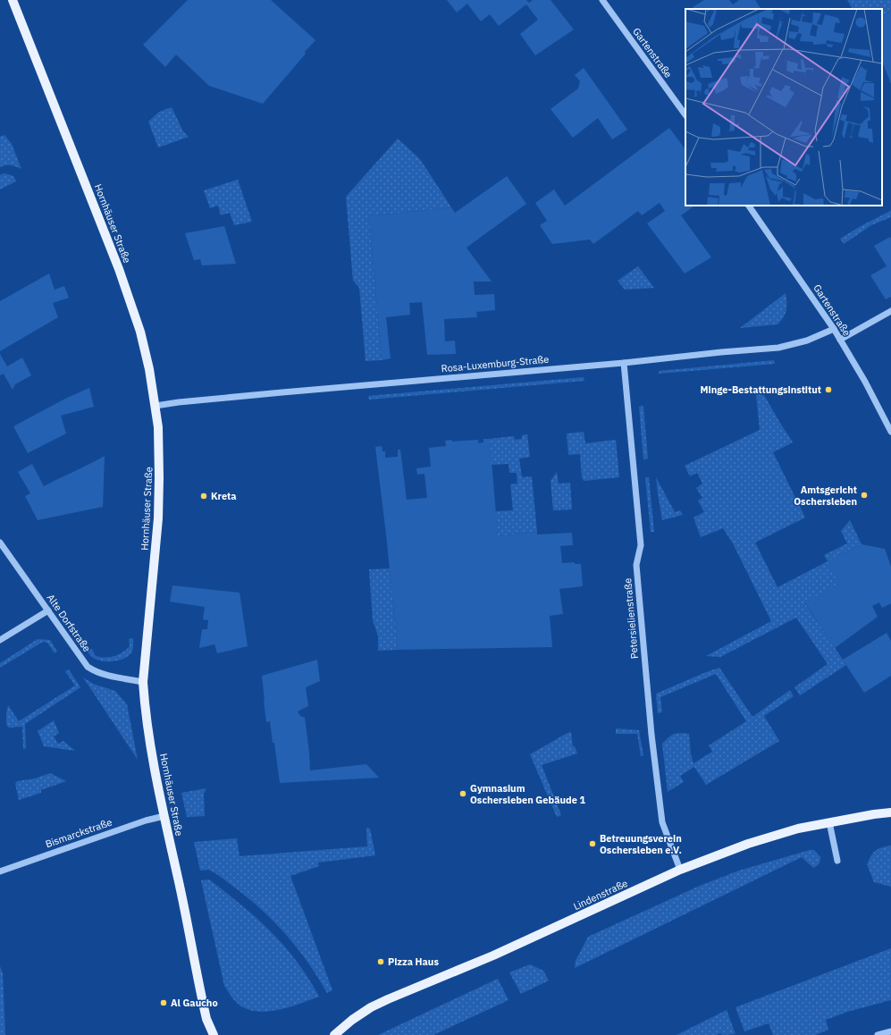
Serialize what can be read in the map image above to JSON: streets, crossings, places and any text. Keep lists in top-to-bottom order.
{
  "streets": {
    "main road": ["Hornhäuser Straße", "Lindenstraße"],
    "street": [
      "Gartenstraße",
      "Rosa-Luxemburg-Straße",
      "Petersielienstraße",
      "Alte Dorfstraße",
      "Bismarckstraße"
    ]
  },
  "crossings": [
    ["Gartenstraße", "Rosa-Luxemburg-Straße"],
    ["Hornhäuser Straße", "Rosa-Luxemburg-Straße"],
    ["Hornhäuser Straße", "Alte Dorfstraße"],
    ["Hornhäuser Straße", "Bismarckstraße"],
    ["Rosa-Luxemburg-Straße", "Petersielienstraße"],
    ["Petersielienstraße", "Lindenstraße"]
  ],
  "places": [
    "Minge-Bestattungsinstitut",
    "Amtsgericht Oschersleben",
    "Kreta",
    "Gymnasium Oschersleben Gebäude 1",
    "Betreuungsverein Oschersleben e.V.",
    "Pizza Haus",
    "Al Gaucho"
  ]
}
